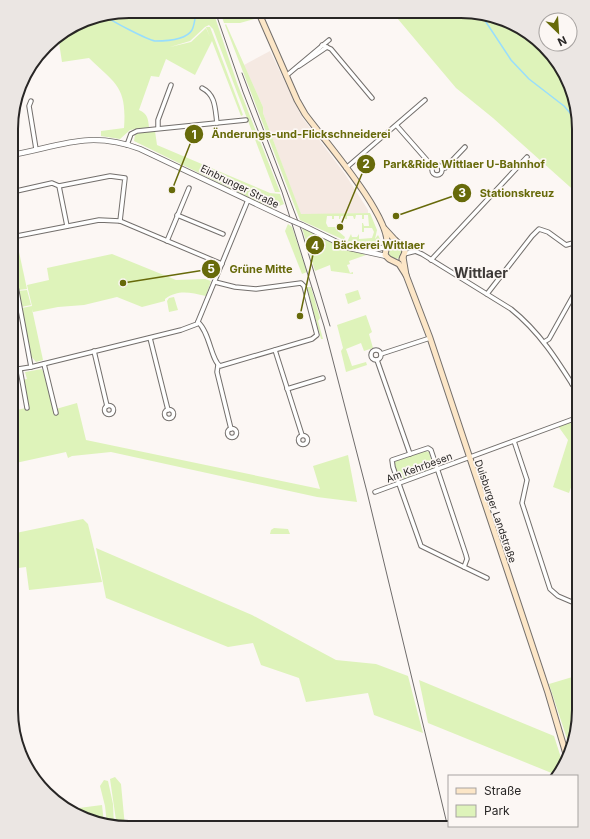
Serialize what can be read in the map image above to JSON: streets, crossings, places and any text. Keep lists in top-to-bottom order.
{
  "streets": {
    "main road": ["Duisburger Landstraße"],
    "street": ["Einbrunger Straße", "Am Kehrbesen"]
  },
  "crossings": [
    ["Einbrunger Straße", "Duisburger Landstraße"],
    ["Am Kehrbesen", "Duisburger Landstraße"]
  ],
  "districts": ["Wittlaer"],
  "places": [
    "Änderungs-und-Flickschneiderei",
    "Stationskreuz",
    "Park&Ride Wittlaer U-Bahnhof",
    "Grüne Mitte",
    "Bäckerei Wittlaer"
  ],
  "legend": ["Straße", "Park"],
  "north": "bottom right"
}
